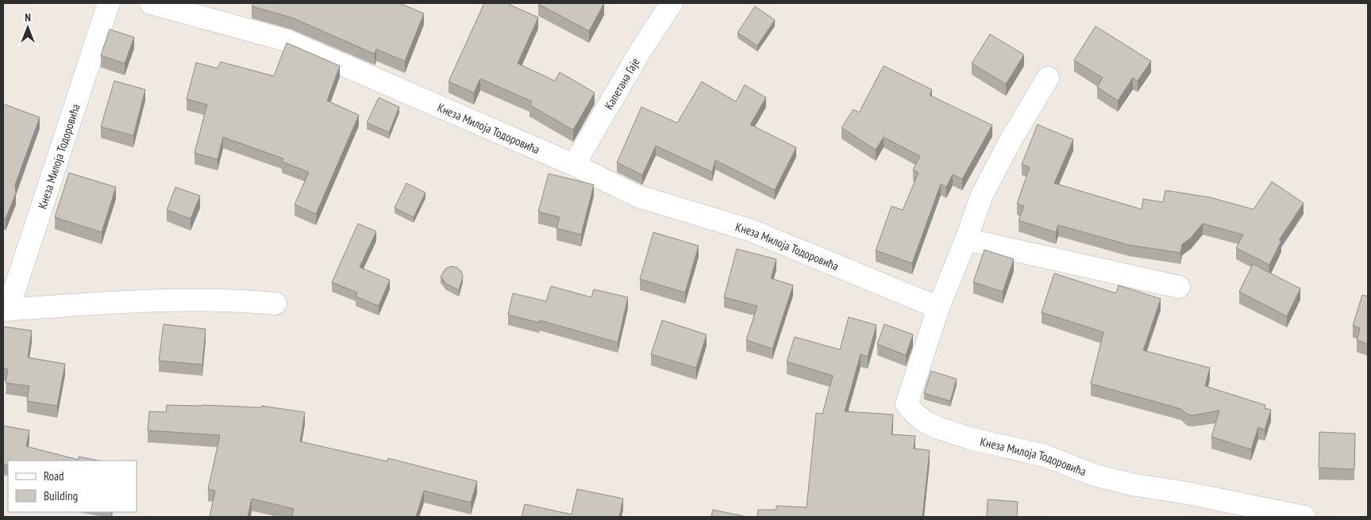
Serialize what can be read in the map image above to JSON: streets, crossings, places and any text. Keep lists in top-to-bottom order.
{
  "streets": {
    "street": ["Капетана Гаје", "Кнеза Милоја Тодоровића"]
  },
  "crossings": [
    ["Капетана Гаје", "Кнеза Милоја Тодоровића"]
  ],
  "legend": ["Road", "Building"],
  "north": "top"
}
